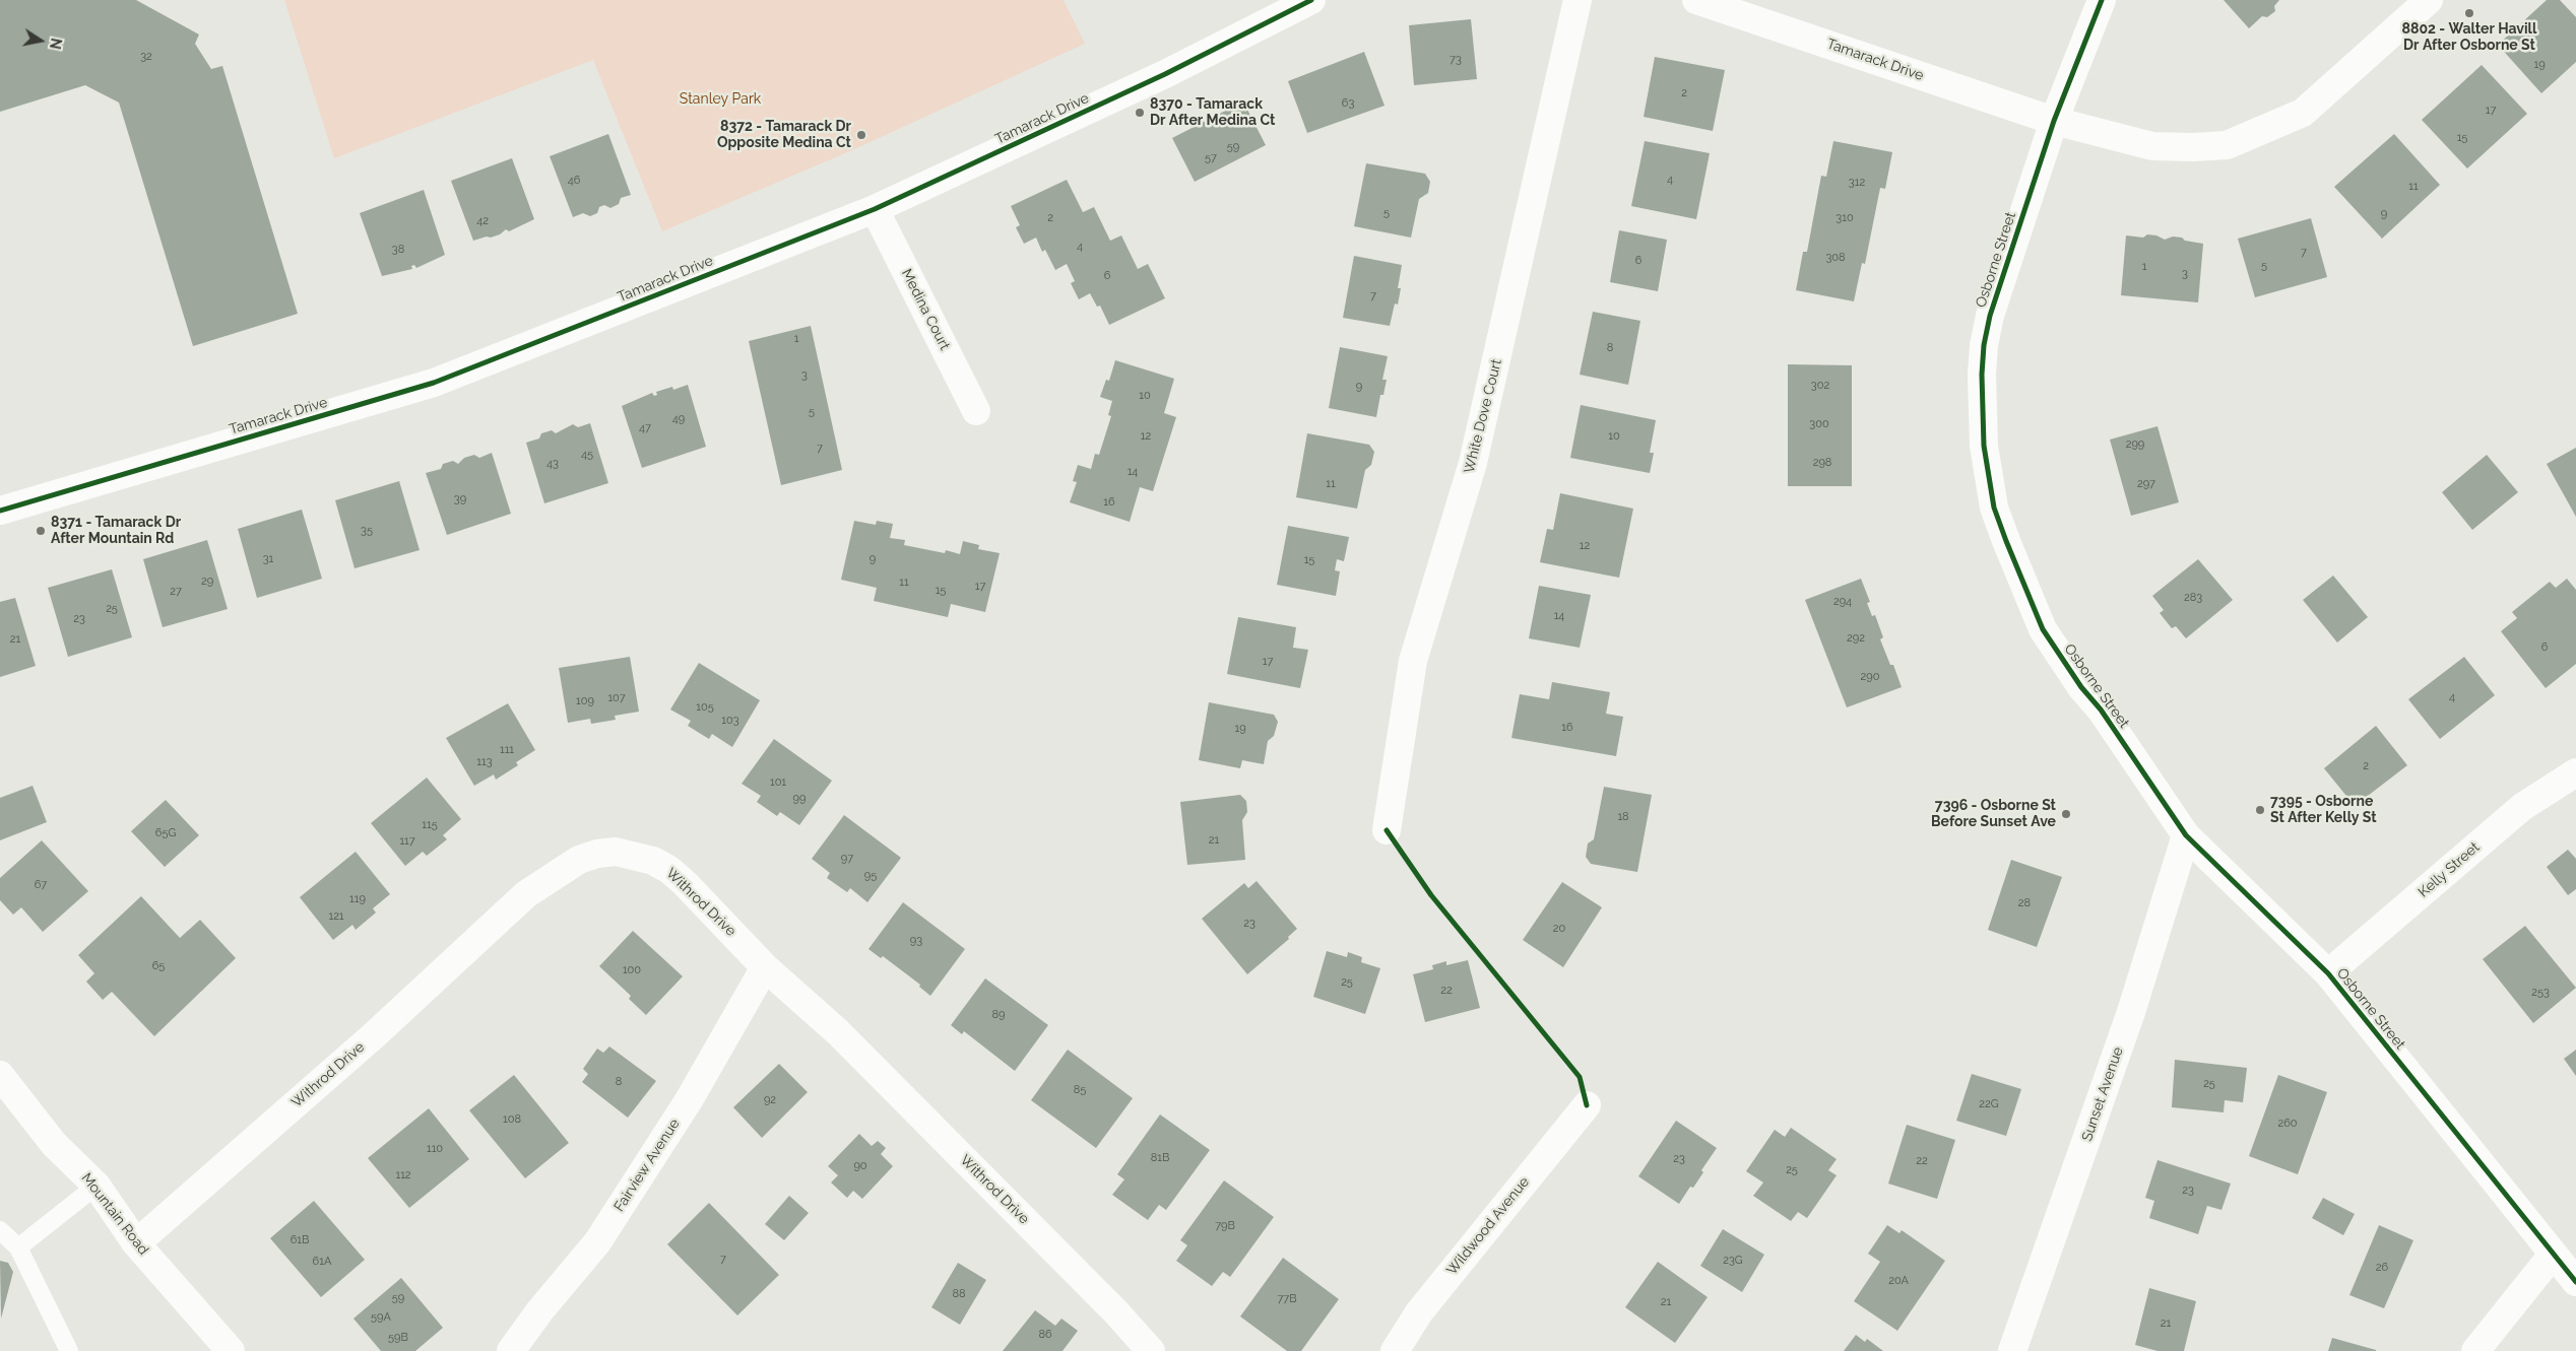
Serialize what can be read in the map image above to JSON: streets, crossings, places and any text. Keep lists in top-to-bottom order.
{
  "streets": {
    "street": [
      "Tamarack Drive",
      "Osborne Street",
      "Medina Court",
      "White Dove Court",
      "Kelly Street",
      "Withrod Drive",
      "Sunset Avenue",
      "Fairview Avenue",
      "Mountain Road",
      "Wildwood Avenue"
    ]
  },
  "crossings": [
    ["Tamarack Drive", "Osborne Street"],
    ["Tamarack Drive", "Medina Court"],
    ["Osborne Street", "Kelly Street"],
    ["Osborne Street", "Sunset Avenue"],
    ["Withrod Drive", "Fairview Avenue"],
    ["Withrod Drive", "Mountain Road"]
  ],
  "parks": ["Stanley Park"],
  "places": [
    "8802 - Walter Havill Dr After Osborne St",
    "8370 - Tamarack Dr After Medina Ct",
    "8372 - Tamarack Dr Opposite Medina Ct",
    "8371 - Tamarack Dr After Mountain Rd",
    "7395 - Osborne St After Kelly St",
    "7396 - Osborne St Before Sunset Ave"
  ],
  "house_numbers": [
    "32",
    "73",
    "19",
    "2",
    "63",
    "17",
    "15",
    "59",
    "57",
    "4",
    "46",
    "312",
    "11",
    "5",
    "9",
    "2",
    "310",
    "42",
    "4",
    "38",
    "7",
    "308",
    "6",
    "5",
    "1",
    "3",
    "6",
    "7",
    "1",
    "8",
    "3",
    "302",
    "9",
    "10",
    "5",
    "49",
    "300",
    "47",
    "12",
    "10",
    "299",
    "7",
    "45",
    "298",
    "43",
    "14",
    "11",
    "297",
    "39",
    "16",
    "35",
    "12",
    "31",
    "9",
    "15",
    "29",
    "11",
    "17",
    "15",
    "27",
    "283",
    "294",
    "25",
    "14",
    "23",
    "292",
    "21",
    "6",
    "17",
    "290",
    "4",
    "107",
    "109",
    "105",
    "103",
    "16",
    "19",
    "111",
    "113",
    "2",
    "101",
    "99",
    "18",
    "115",
    "65G",
    "21",
    "117",
    "97",
    "95",
    "67",
    "119",
    "28",
    "121",
    "23",
    "20",
    "93",
    "65",
    "100",
    "25",
    "22",
    "253",
    "89",
    "8",
    "25",
    "85",
    "92",
    "22G",
    "108",
    "260",
    "110",
    "81B",
    "23",
    "22",
    "90",
    "25",
    "112",
    "23",
    "79B",
    "61B",
    "7",
    "23G",
    "61A",
    "26",
    "20A",
    "88",
    "59",
    "77B",
    "21",
    "59A",
    "21",
    "86",
    "59B"
  ],
  "north": "right"
}
